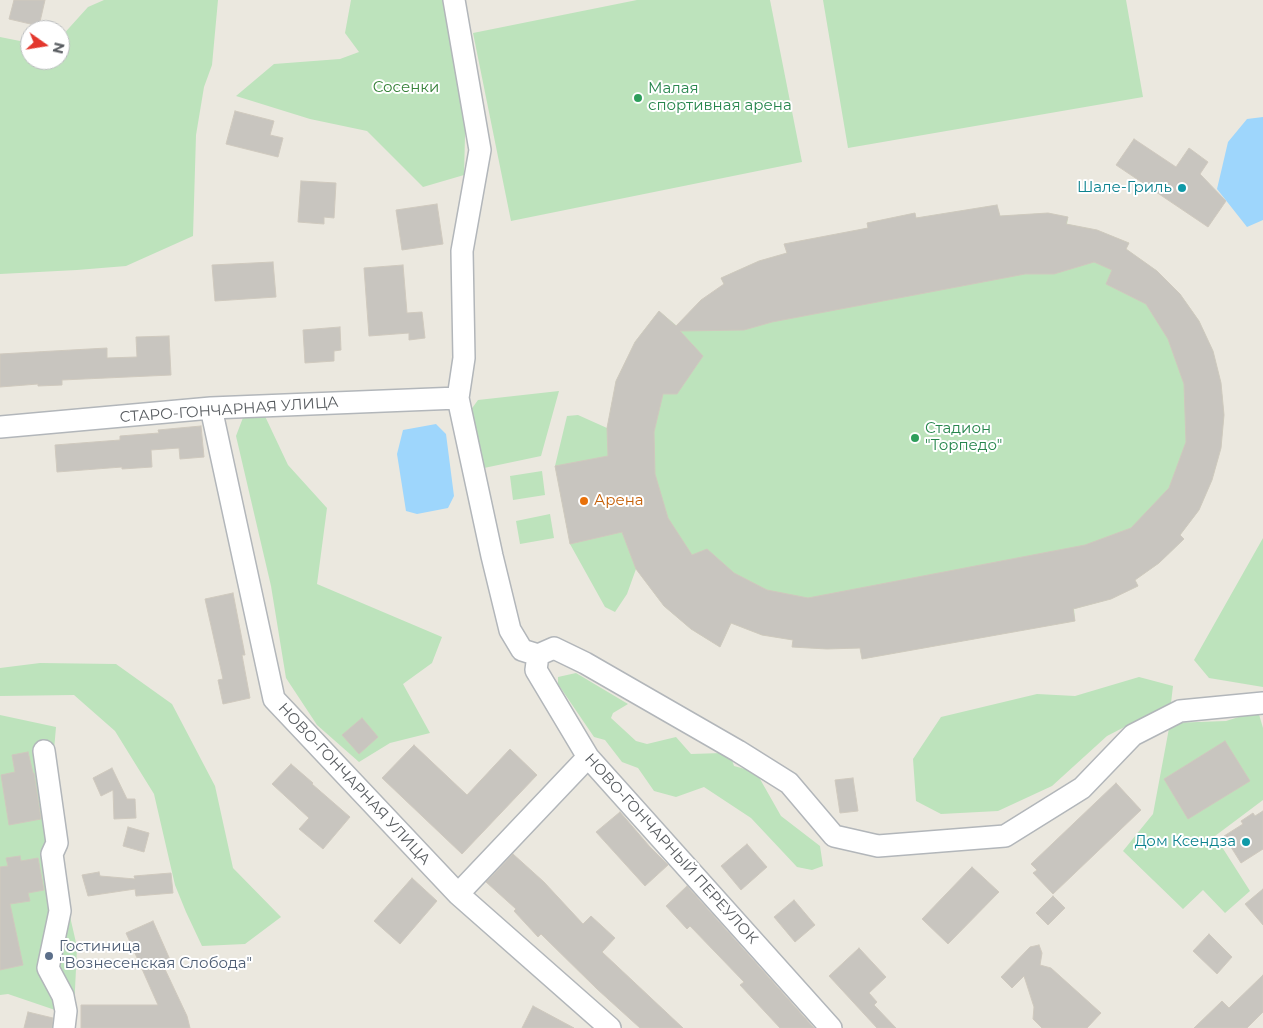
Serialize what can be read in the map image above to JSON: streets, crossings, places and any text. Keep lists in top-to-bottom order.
{
  "streets": {
    "street": ["СТАРО-ГОНЧАРНАЯ УЛИЦА", "НОВО-ГОНЧАРНАЯ УЛИЦА", "НОВО-ГОНЧАРНЫЙ ПЕРЕУЛОК"]
  },
  "crossings": [
    ["СТАРО-ГОНЧАРНАЯ УЛИЦА", "НОВО-ГОНЧАРНАЯ УЛИЦА"]
  ],
  "parks": ["Сосенки"],
  "places": [
    "Малая спортивная арена",
    "Шале-Гриль",
    "Стадион \"Торпедо\"",
    "Арена",
    "Дом Ксендза",
    "Гостиница \"Вознесенская Слобода\""
  ],
  "north": "right"
}
